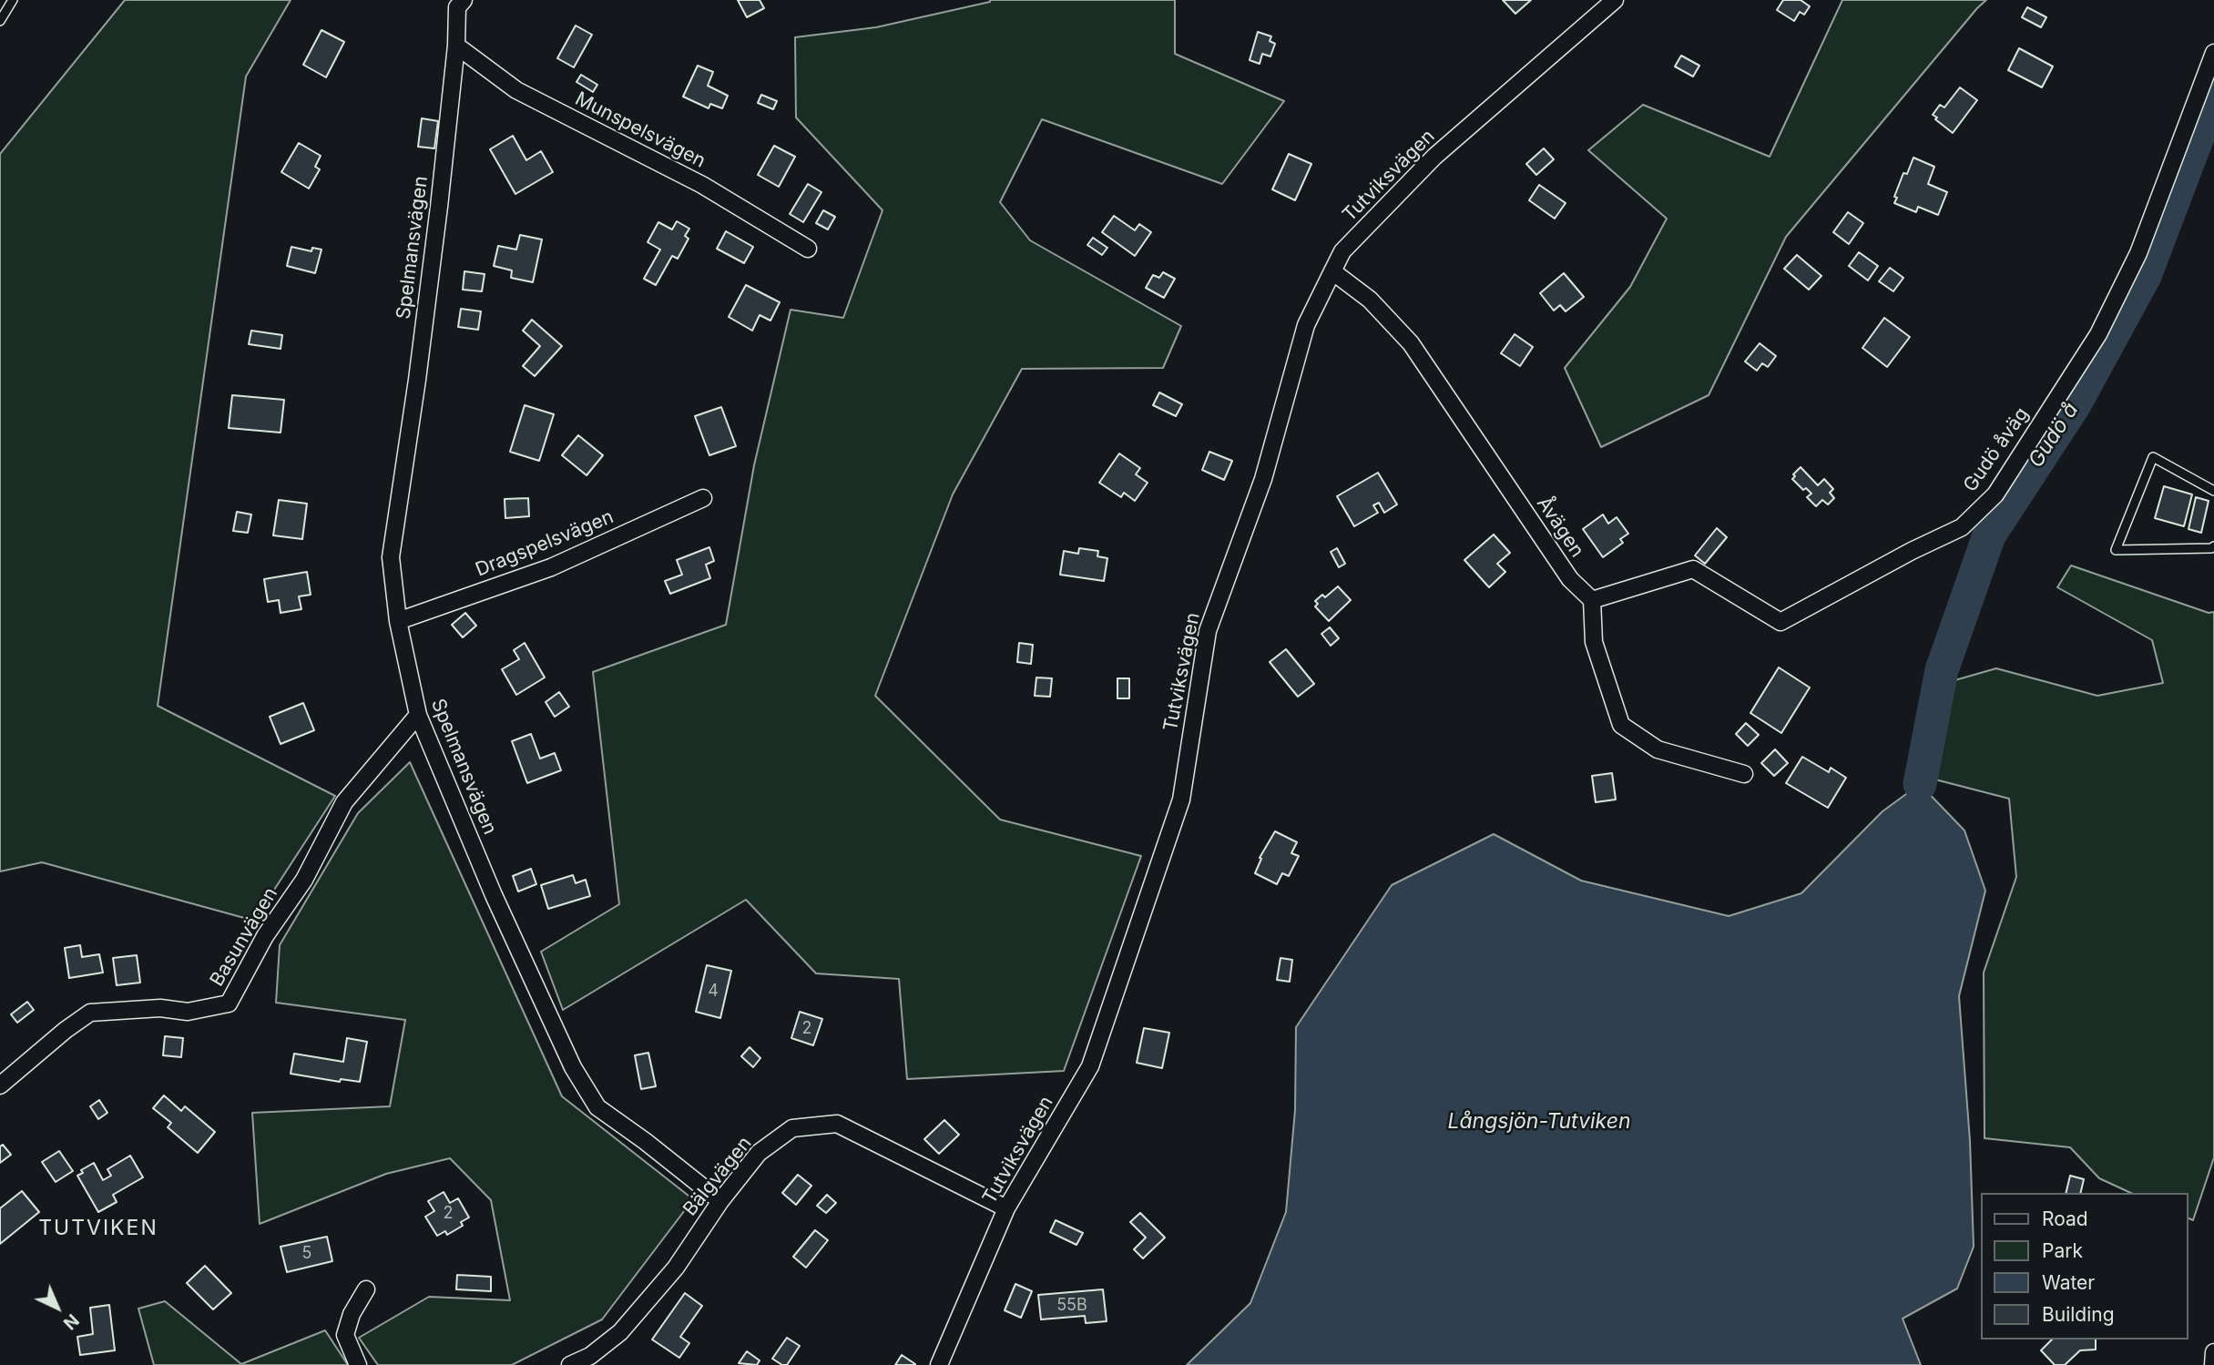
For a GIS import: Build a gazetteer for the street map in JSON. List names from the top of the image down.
{
  "streets": {
    "street": [
      "Munspelsvägen",
      "Tutviksvägen",
      "Spelmansvägen",
      "Gudö åväg",
      "Åvägen",
      "Dragspelsvägen",
      "Basunvägen",
      "Bälgvägen"
    ]
  },
  "crossings": [
    ["Munspelsvägen", "Spelmansvägen"],
    ["Tutviksvägen", "Åvägen"],
    ["Tutviksvägen", "Bälgvägen"],
    ["Spelmansvägen", "Dragspelsvägen"],
    ["Spelmansvägen", "Basunvägen"],
    ["Spelmansvägen", "Bälgvägen"],
    ["Gudö åväg", "Åvägen"]
  ],
  "districts": ["TUTVIKEN"],
  "water": ["Gudö å", "Långsjön-Tutviken"],
  "house_numbers": [
    "4",
    "2",
    "2",
    "5",
    "55B"
  ],
  "legend": [
    "Road",
    "Park",
    "Water",
    "Building"
  ],
  "north": "bottom right"
}
